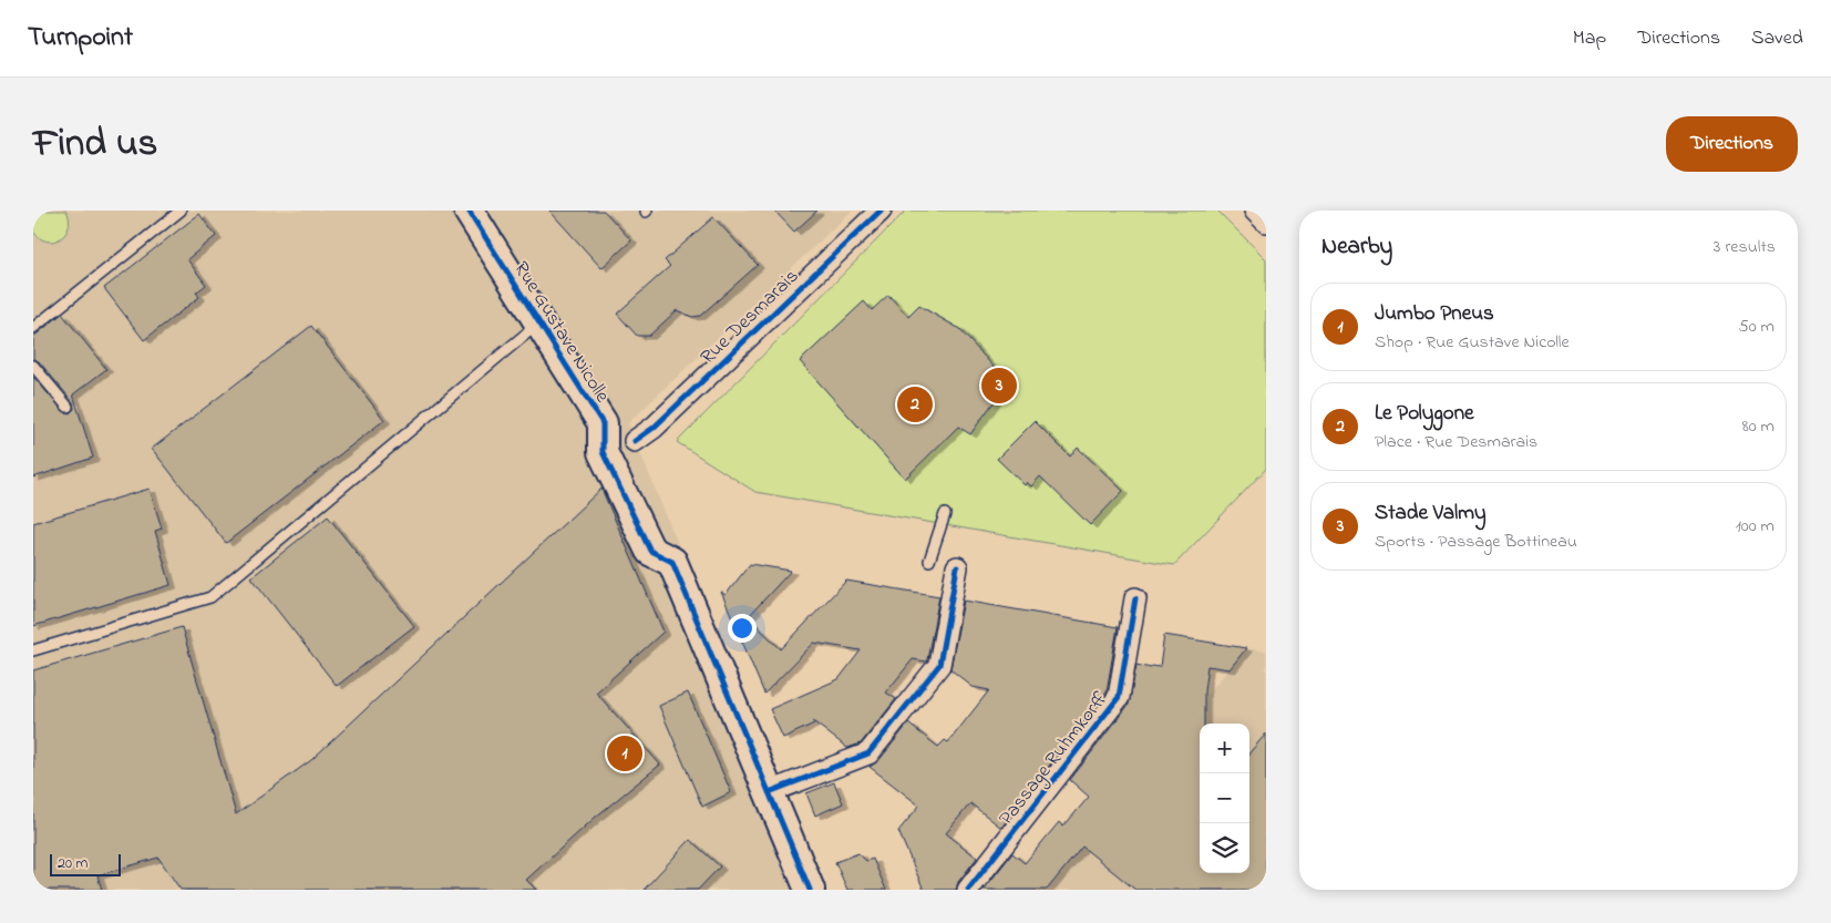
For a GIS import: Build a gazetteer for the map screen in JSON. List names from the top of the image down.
{
  "streets": {
    "street": ["Rue Desmarais", "Rue Gustave Nicolle", "Passage Ruhmkorff"]
  },
  "scale_bar": "20 m",
  "page": {
    "header": "Turnpoint",
    "nav": ["Map", "Directions", "Saved"],
    "title": "Find us",
    "buttons": "Directions",
    "heading": ["Nearby", "3 results"],
    "list": [
      {
        "mark": "1",
        "name": "Jumbo Pneus",
        "note": "Shop · Rue Gustave Nicolle",
        "value": "50 m"
      },
      {
        "mark": "2",
        "name": "Le Polygone",
        "note": "Place · Rue Desmarais",
        "value": "80 m"
      },
      {
        "mark": "3",
        "name": "Stade Valmy",
        "note": "Sports · Passage Bottineau",
        "value": "100 m"
      }
    ],
    "pins": ["3", "2", "1"],
    "map_buttons": ["+", "−"],
    "scale": "20 m"
  }
}
